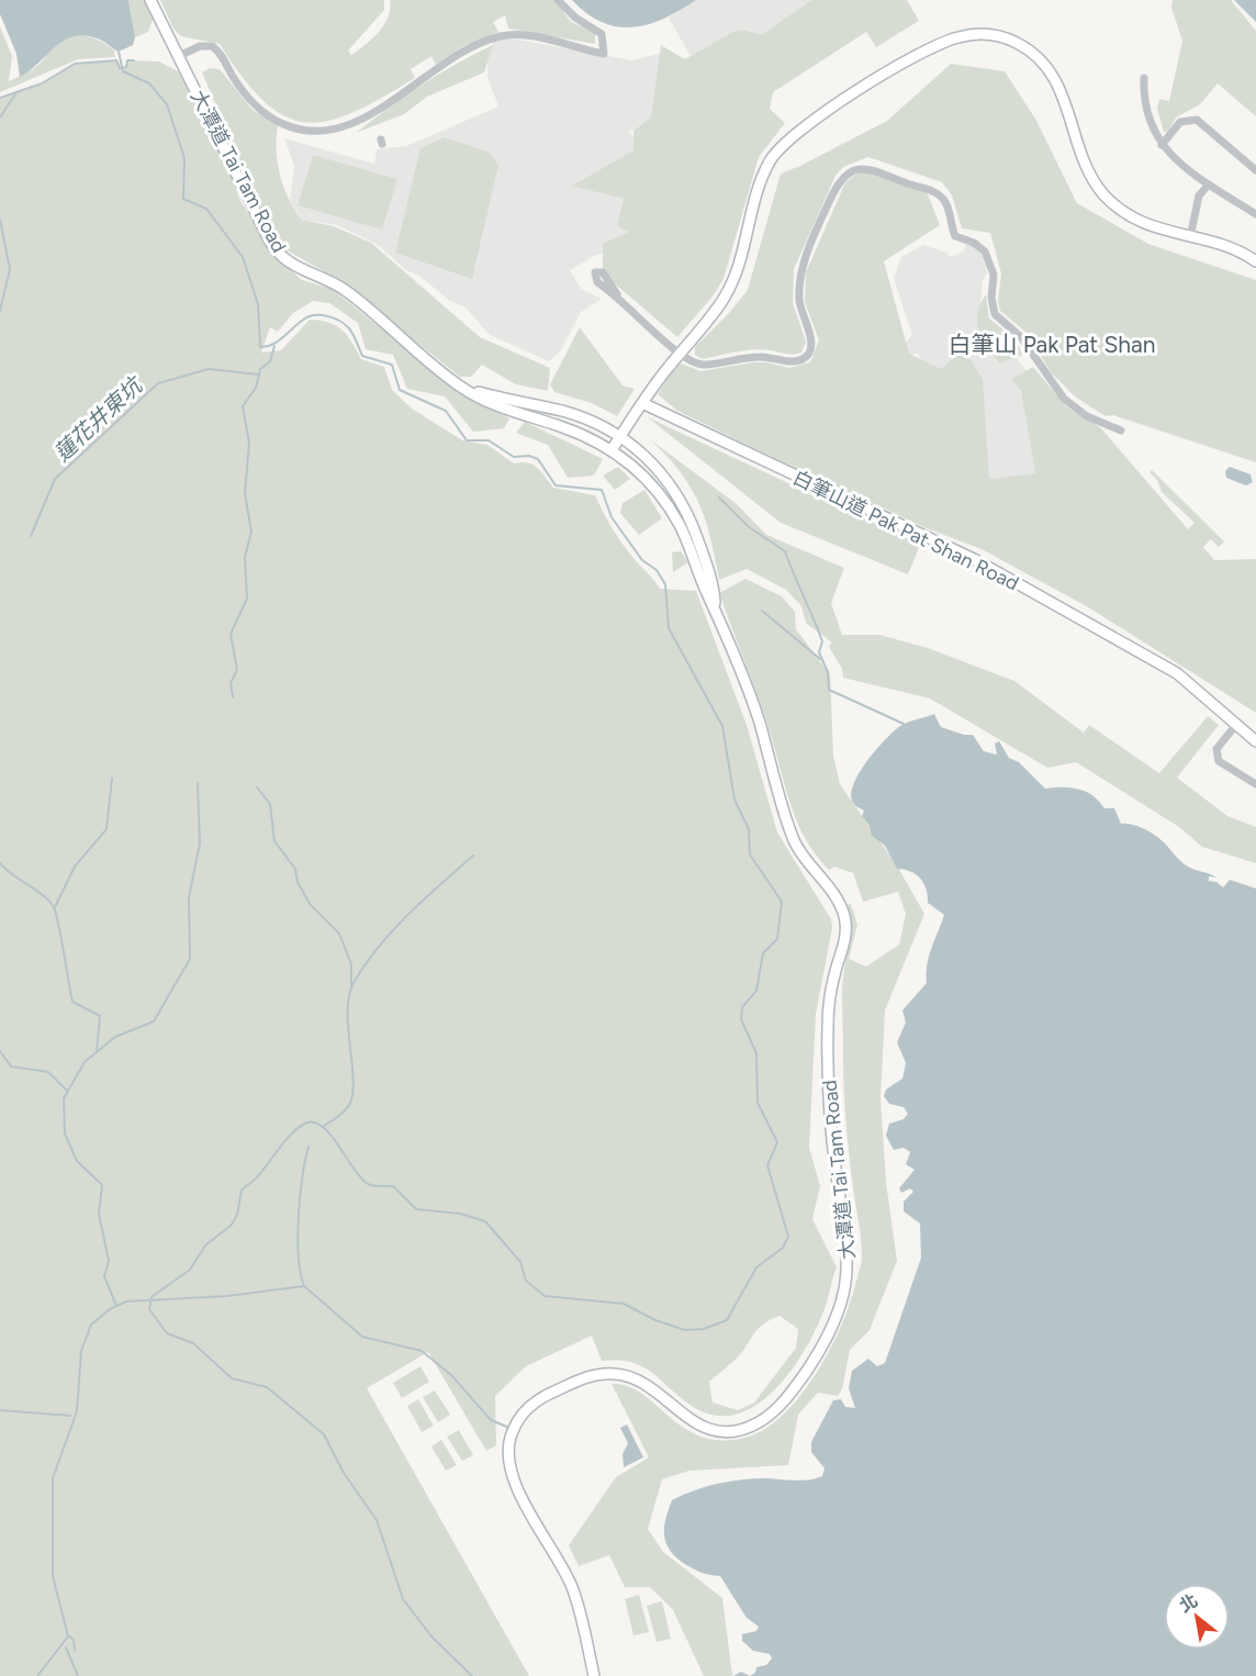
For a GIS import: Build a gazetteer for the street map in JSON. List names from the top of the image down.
{
  "streets": {
    "main road": ["大潭道 Tai Tam Road", "白筆山道 Pak Pat Shan Road"]
  },
  "districts": ["白筆山 Pak Pat Shan"],
  "water": ["蓮花井東坑"],
  "north": "top left"
}
